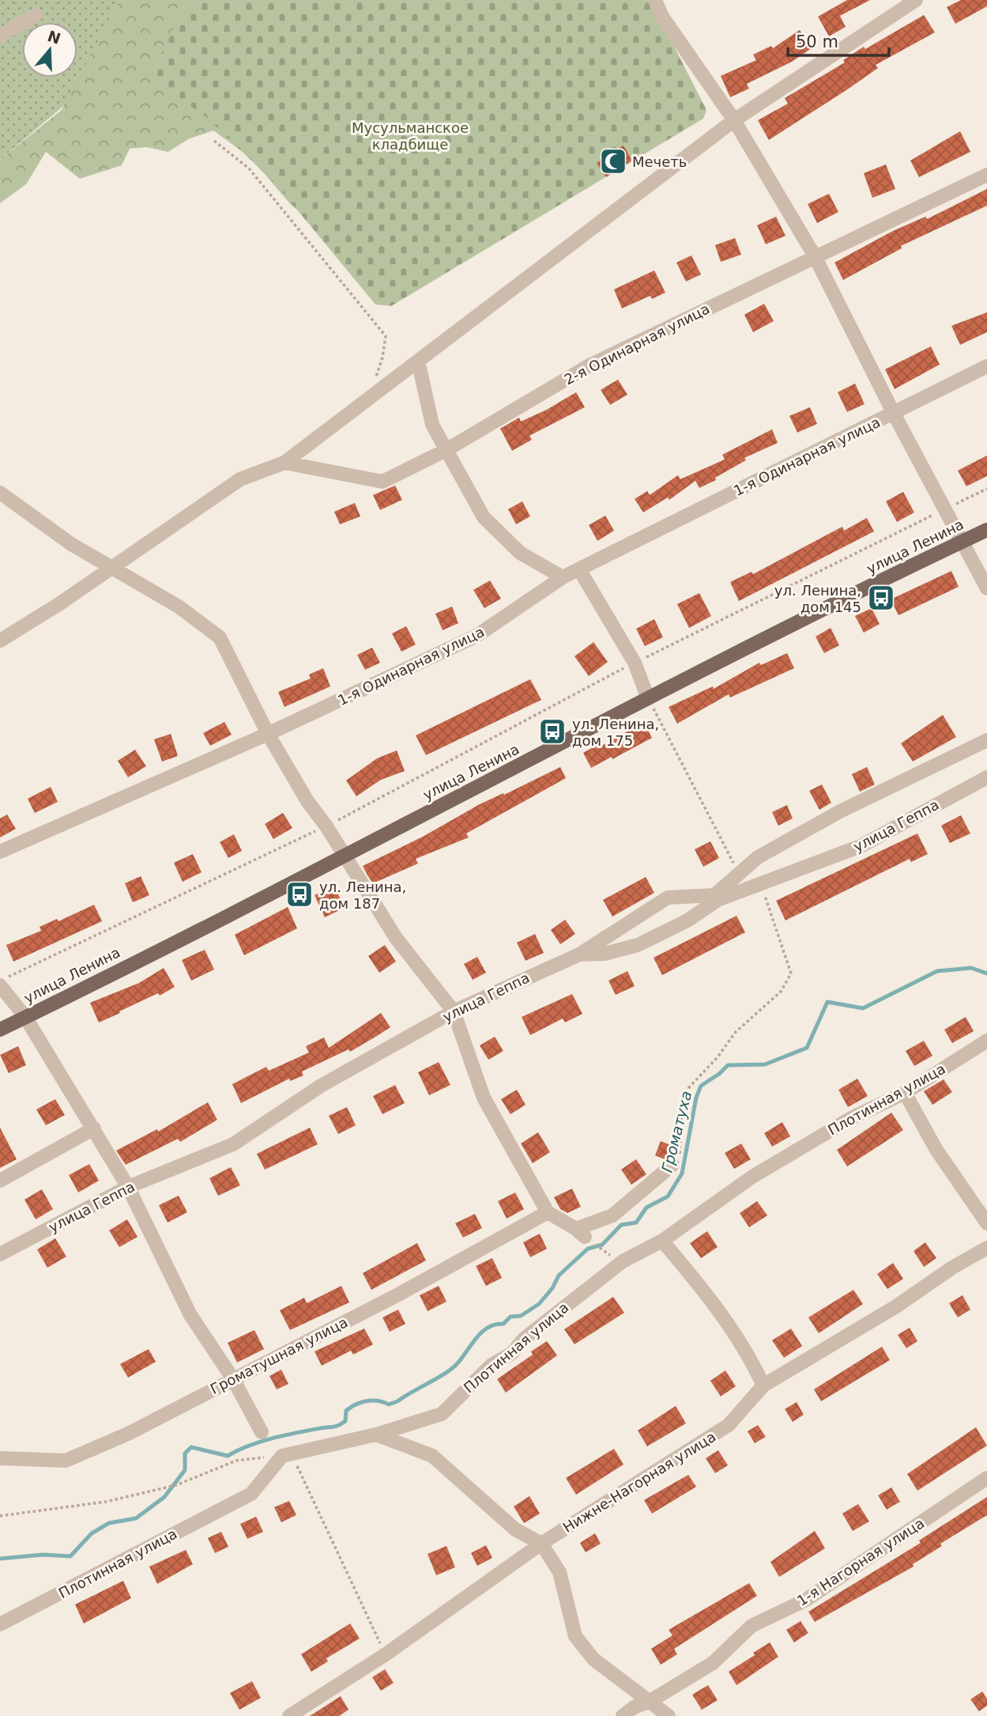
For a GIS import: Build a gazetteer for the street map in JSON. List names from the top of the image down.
{
  "streets": {
    "main road": ["улица Ленина"],
    "street": [
      "2-я Одинарная улица",
      "1-я Одинарная улица",
      "улица Геппа",
      "Плотинная улица",
      "Громатушная улица",
      "Нижне-Нагорная улица",
      "1-я Нагорная улица"
    ]
  },
  "water": ["Громатуха"],
  "parks": ["Мусульманское кладбище"],
  "places": {
    "mosque": ["Мечеть"],
    "bus stop": ["ул. Ленина, дом 145", "ул. Ленина, дом 175", "ул. Ленина, дом 187"]
  },
  "scale_bar": "50 m",
  "north": "top"
}
